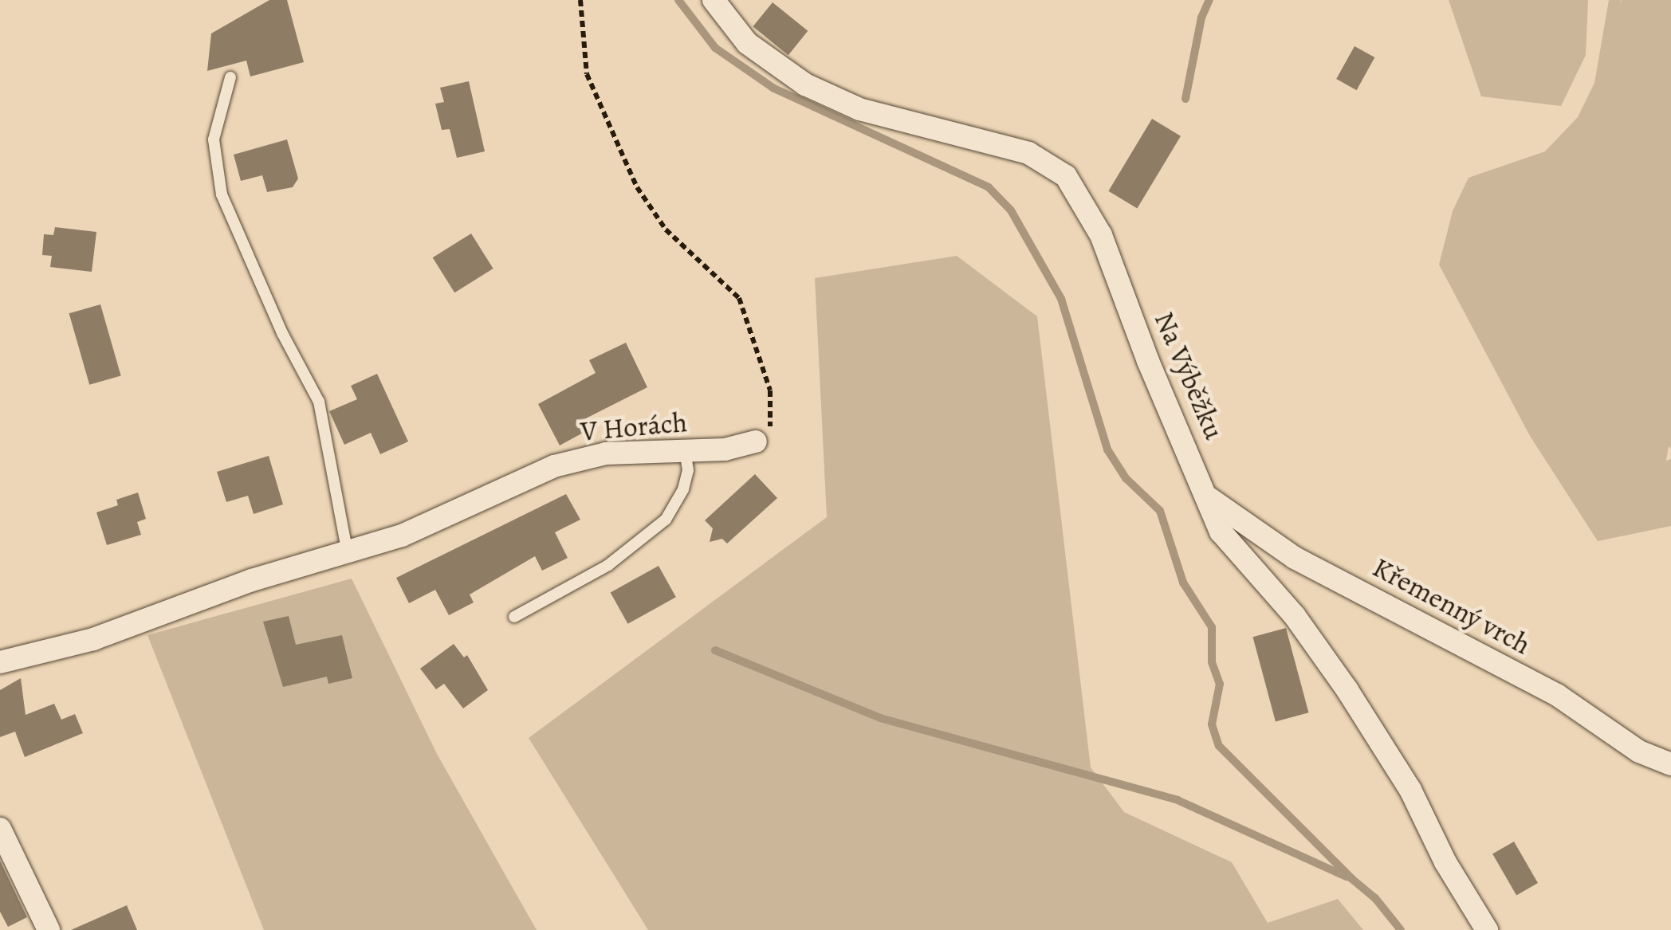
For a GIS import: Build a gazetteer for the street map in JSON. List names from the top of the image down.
{
  "streets": {
    "street": ["Na Výběžku", "V Horách", "Křemenný vrch"]
  },
  "crossings": [
    ["Na Výběžku", "Křemenný vrch"]
  ]
}
